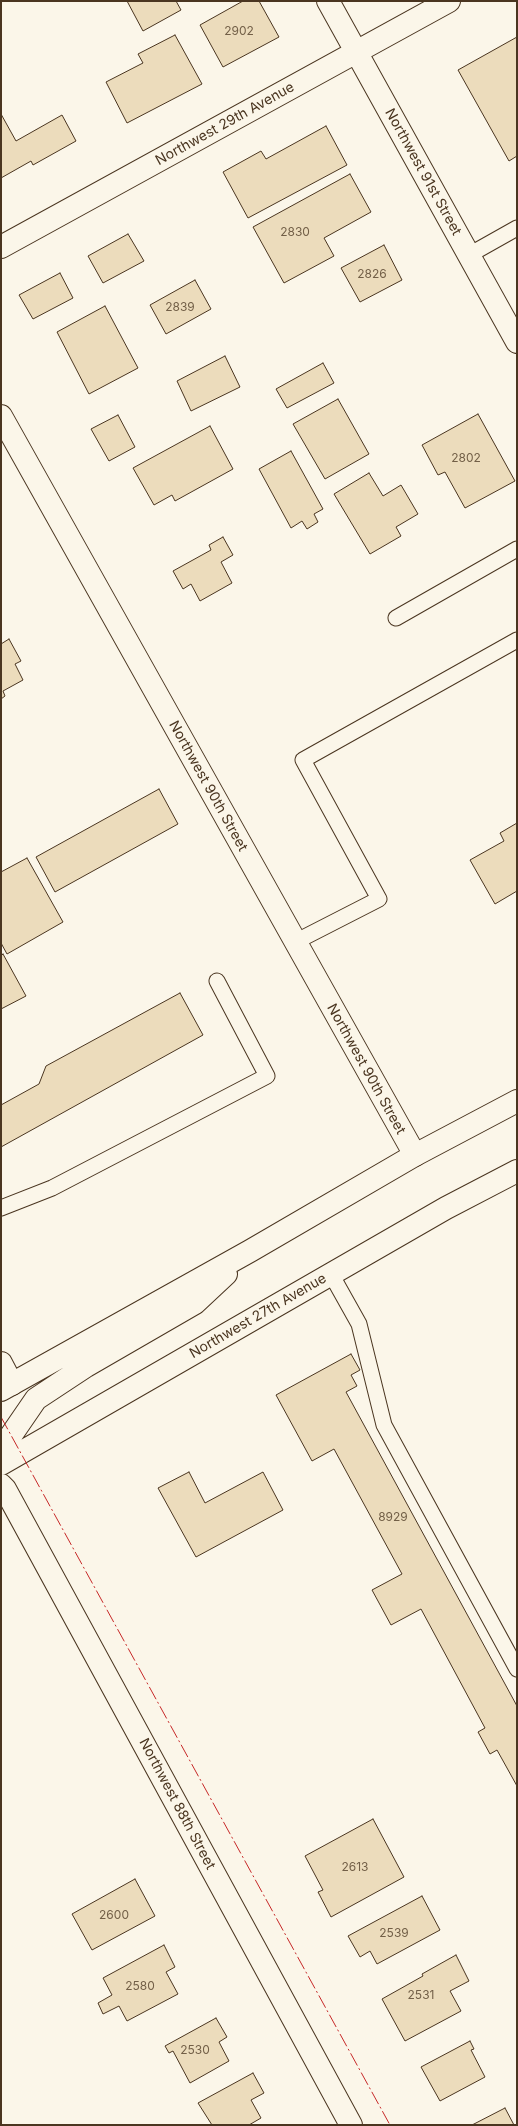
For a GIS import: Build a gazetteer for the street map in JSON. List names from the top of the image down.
{
  "streets": {
    "street": [
      "Northwest 29th Avenue",
      "Northwest 91st Street",
      "Northwest 90th Street",
      "Northwest 27th Avenue",
      "Northwest 88th Street"
    ]
  },
  "crossings": [
    ["Northwest 29th Avenue", "Northwest 91st Street"]
  ],
  "house_numbers": [
    "2902",
    "2830",
    "2826",
    "2839",
    "2802",
    "8929",
    "2613",
    "2600",
    "2539",
    "2580",
    "2531",
    "2530"
  ]
}
